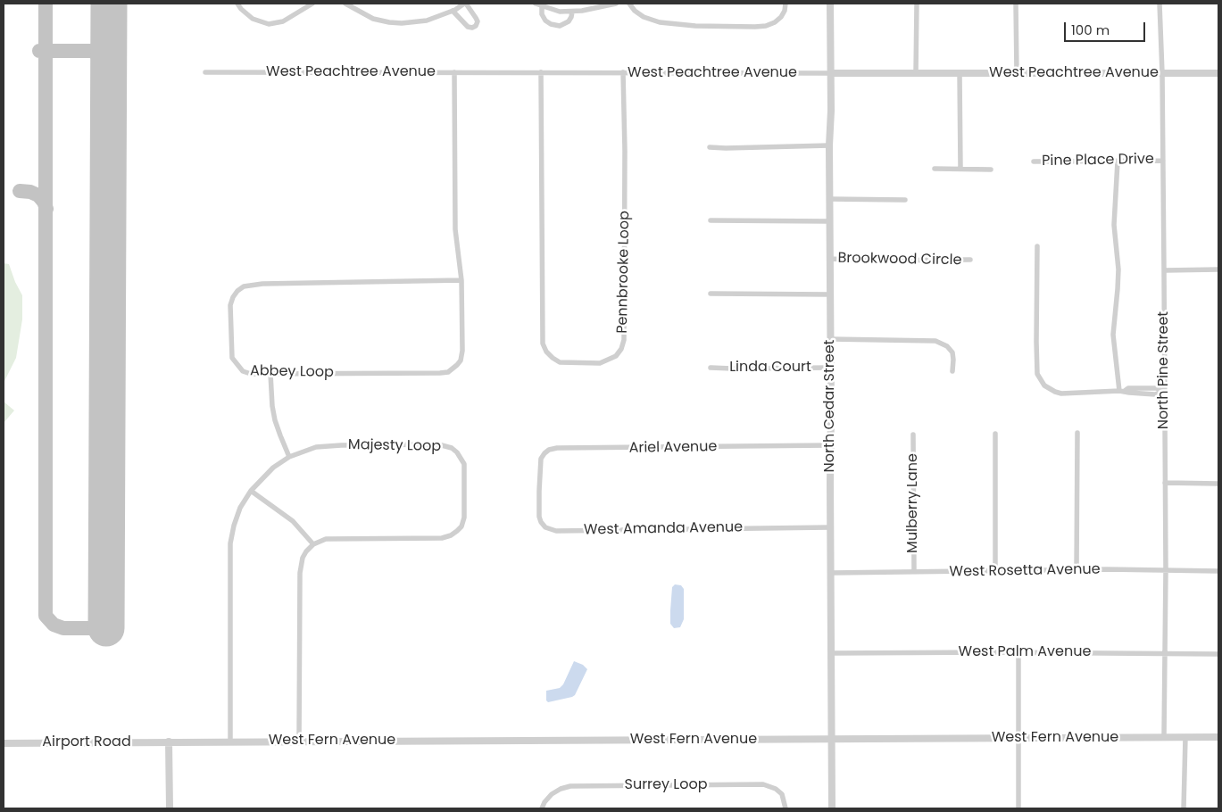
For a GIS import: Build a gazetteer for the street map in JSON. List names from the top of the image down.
{
  "streets": {
    "street": [
      "West Peachtree Avenue",
      "Pine Place Drive",
      "Brookwood Circle",
      "Pennbrooke Loop",
      "Linda Court",
      "North Pine Street",
      "Abbey Loop",
      "North Cedar Street",
      "Majesty Loop",
      "Ariel Avenue",
      "Mulberry Lane",
      "West Amanda Avenue",
      "West Rosetta Avenue",
      "West Palm Avenue",
      "West Fern Avenue",
      "Airport Road",
      "Surrey Loop"
    ]
  },
  "crossings": [
    ["West Peachtree Avenue", "Pennbrooke Loop"],
    ["West Peachtree Avenue", "North Pine Street"],
    ["West Peachtree Avenue", "Abbey Loop"],
    ["West Peachtree Avenue", "North Cedar Street"],
    ["Pine Place Drive", "North Pine Street"],
    ["Brookwood Circle", "North Cedar Street"],
    ["Linda Court", "North Cedar Street"],
    ["North Pine Street", "West Rosetta Avenue"],
    ["North Pine Street", "West Palm Avenue"],
    ["North Pine Street", "West Fern Avenue"],
    ["North Cedar Street", "Ariel Avenue"],
    ["North Cedar Street", "West Amanda Avenue"],
    ["North Cedar Street", "West Rosetta Avenue"],
    ["North Cedar Street", "West Palm Avenue"],
    ["North Cedar Street", "West Fern Avenue"],
    ["Majesty Loop", "West Fern Avenue"],
    ["Ariel Avenue", "West Amanda Avenue"],
    ["Mulberry Lane", "West Rosetta Avenue"],
    ["West Fern Avenue", "Airport Road"]
  ],
  "scale_bar": "100 m"
}
